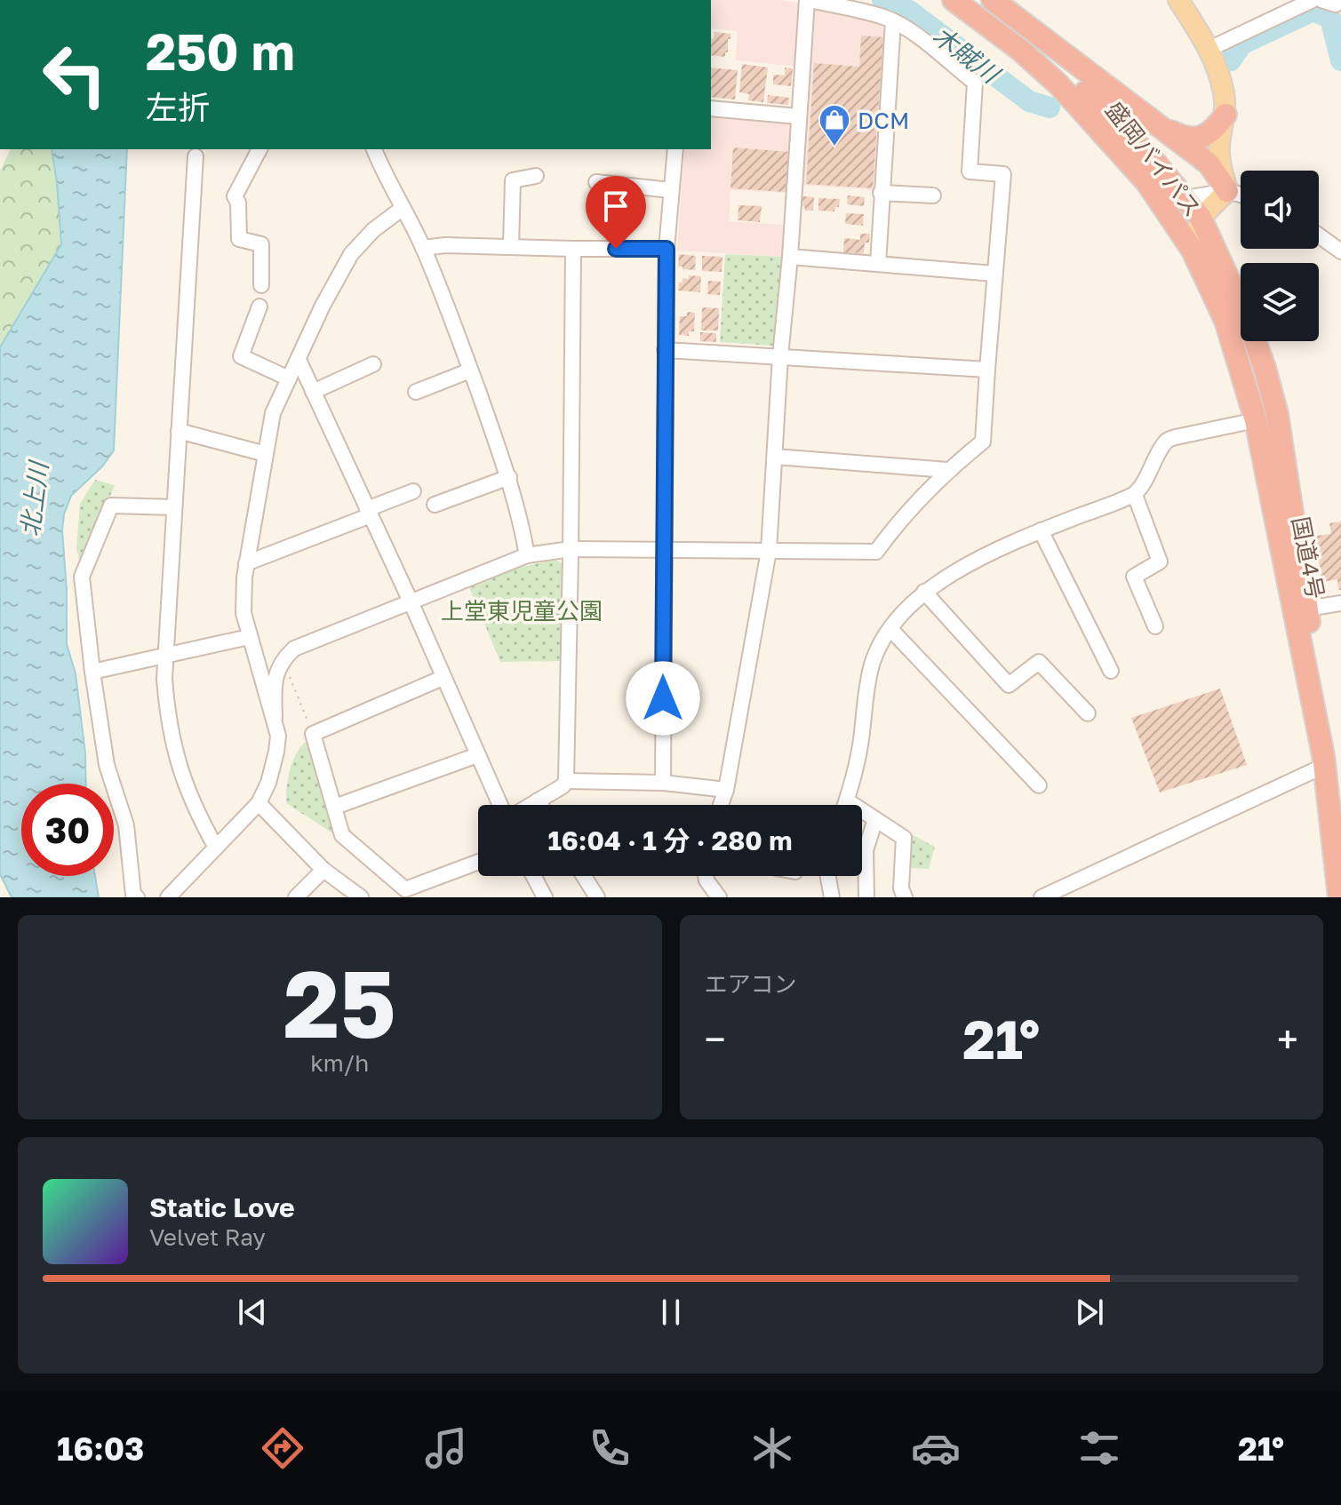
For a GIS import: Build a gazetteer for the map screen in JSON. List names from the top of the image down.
{
  "streets": {
    "highway": ["盛岡バイパス", "国道4号"]
  },
  "crossings": [
    ["盛岡バイパス", "国道4号"]
  ],
  "water": ["木賊川", "北上川"],
  "parks": ["上堂東児童公園"],
  "places": {
    "shop": ["DCM"]
  },
  "page": {
    "turn": ["250 m", "左折"],
    "limit": "30",
    "trip": "16:04 · 1 分 · 280 m",
    "tile": [
      ["25", "km/h"],
      "エアコン"
    ],
    "heat": ["−", "21°", "+"],
    "song": ["Static Love", "Velvet Ray"],
    "tabs": ["16:03", "21°"]
  }
}
